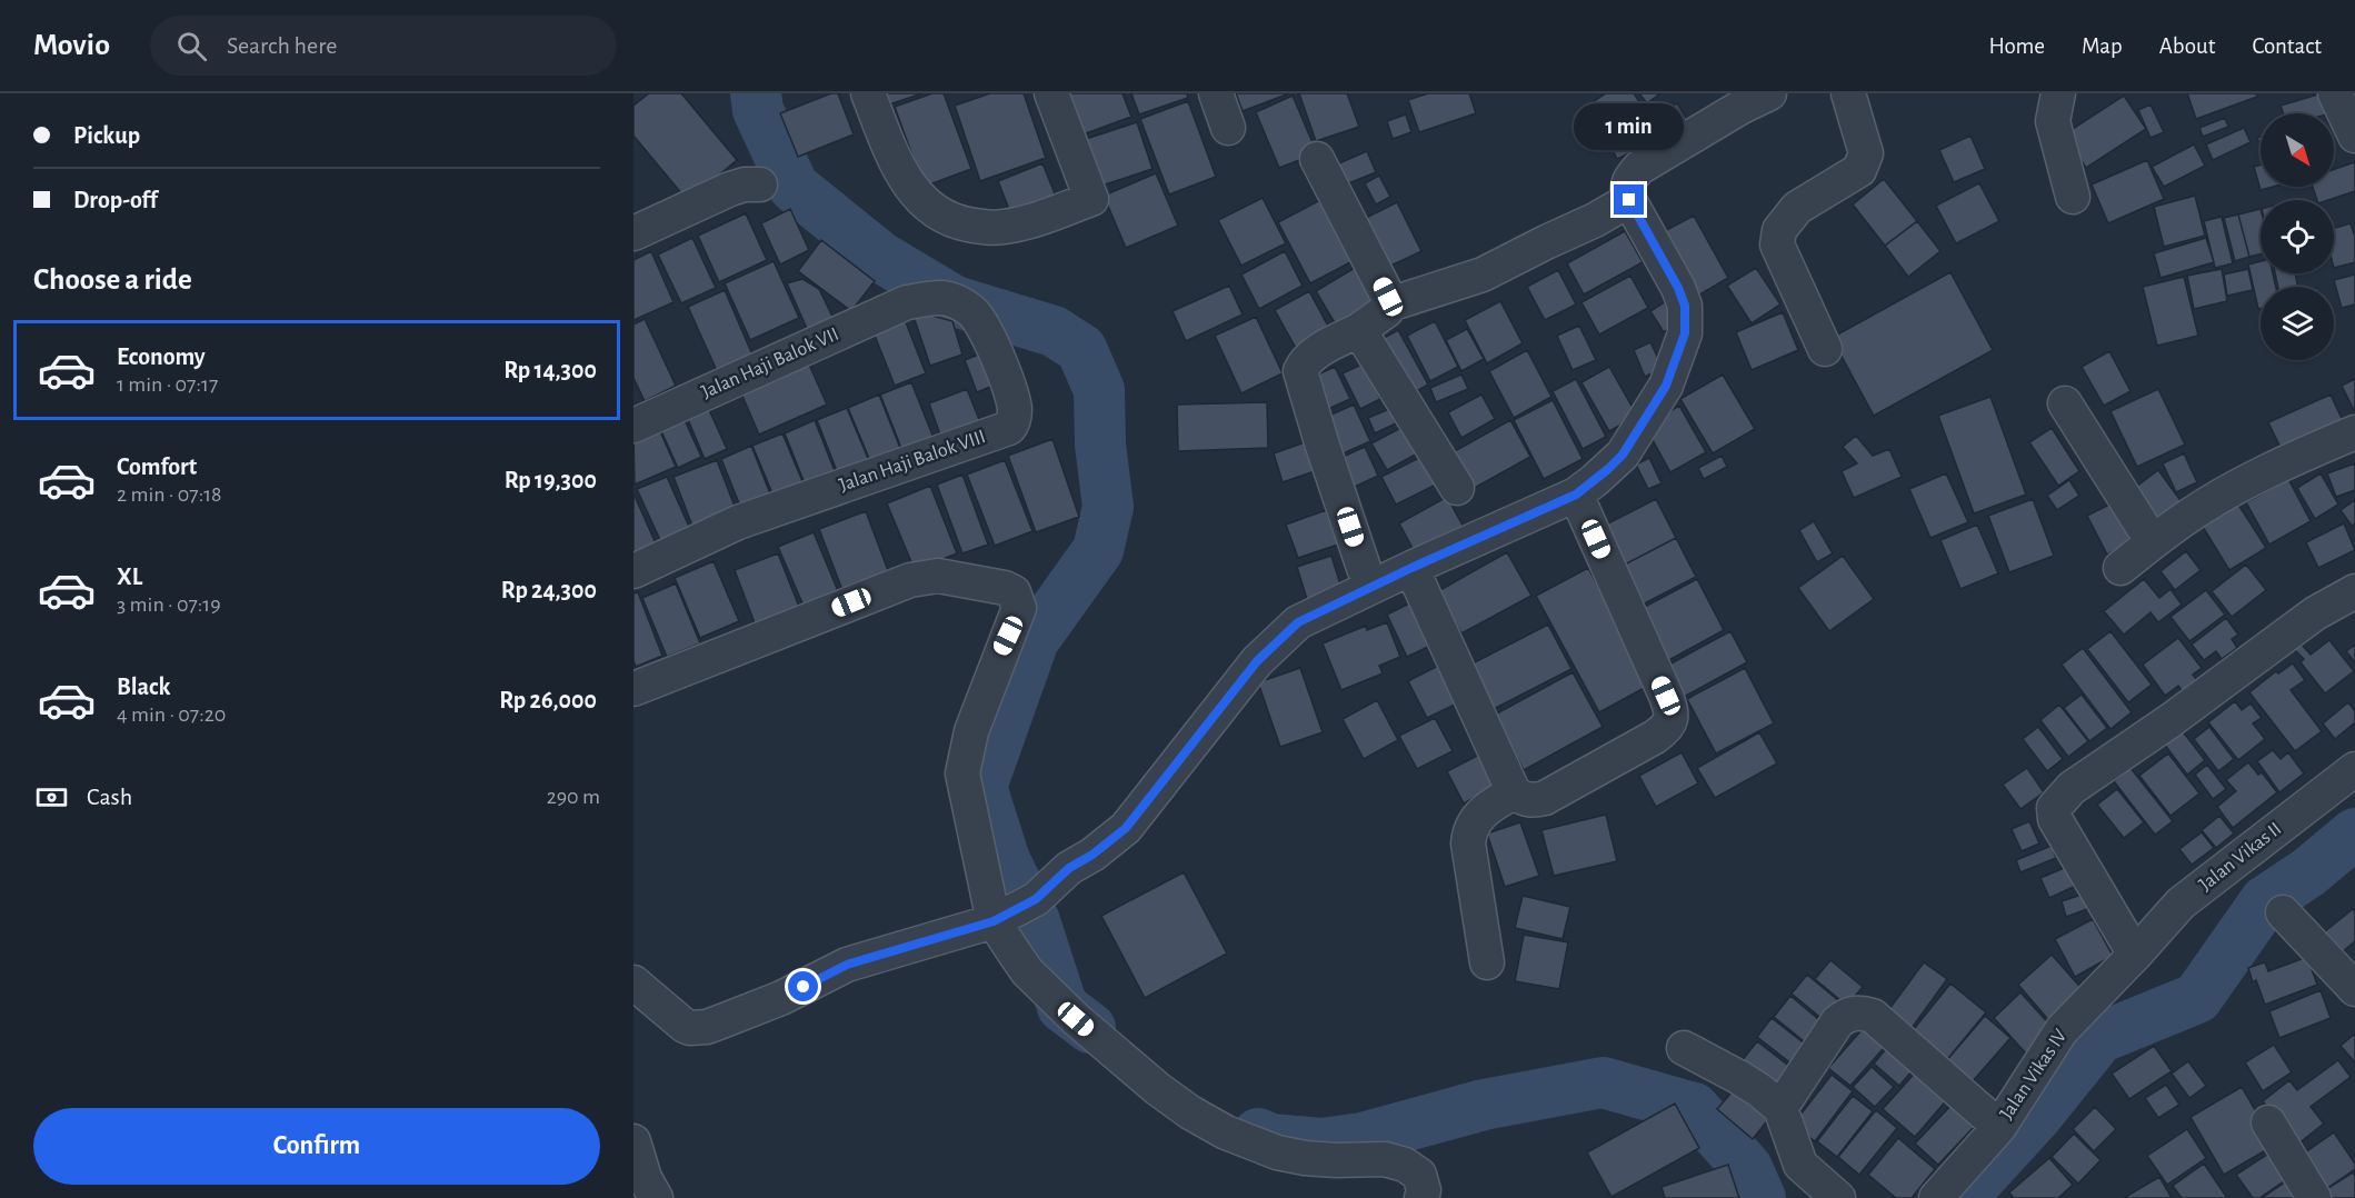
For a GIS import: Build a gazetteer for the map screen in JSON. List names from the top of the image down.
{
  "streets": {
    "street": [
      "Jalan Haji Balok VII",
      "Jalan Haji Balok VIII",
      "Jalan Vikas II",
      "Jalan Vikas IV"
    ]
  },
  "crossings": [
    ["Jalan Haji Balok VII", "Jalan Haji Balok VIII"],
    ["Jalan Vikas II", "Jalan Vikas IV"]
  ],
  "north": "bottom right",
  "page": {
    "header": "Movio",
    "search": "Search here",
    "nav": [
      "Home",
      "Map",
      "About",
      "Contact"
    ],
    "banner": ["Pickup", "Drop-off"],
    "bubble": "1 min",
    "heading": "Choose a ride",
    "list": [
      {
        "name": "Economy",
        "note": "1 min · 07:17",
        "value": "Rp 14,300"
      },
      {
        "name": "Comfort",
        "note": "2 min · 07:18",
        "value": "Rp 19,300"
      },
      {
        "name": "XL",
        "note": "3 min · 07:19",
        "value": "Rp 24,300"
      },
      {
        "name": "Black",
        "note": "4 min · 07:20",
        "value": "Rp 26,000"
      }
    ],
    "pay": ["Cash", "290 m"],
    "buttons": "Confirm"
  }
}
